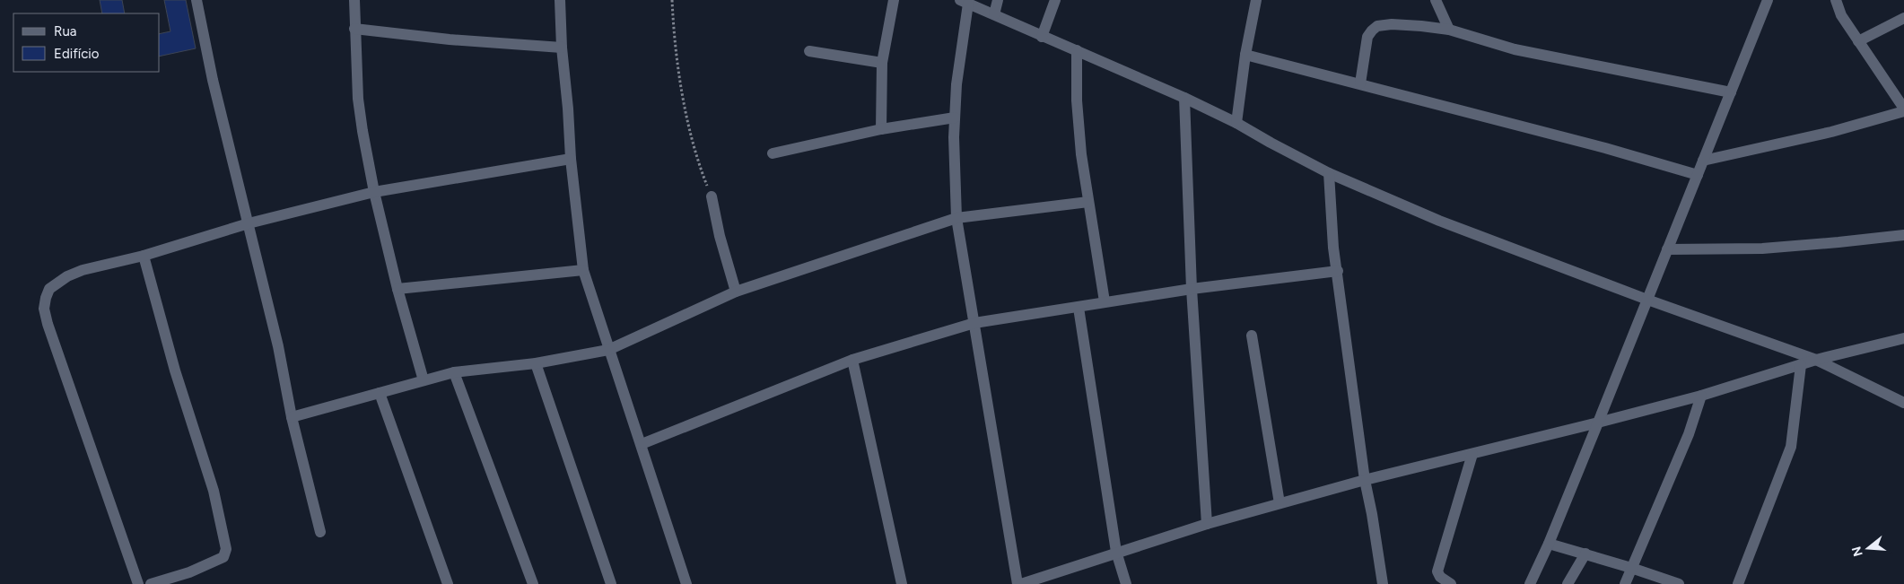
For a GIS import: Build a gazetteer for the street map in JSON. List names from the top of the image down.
{
  "legend": ["Rua", "Edifício"],
  "north": "left"
}
